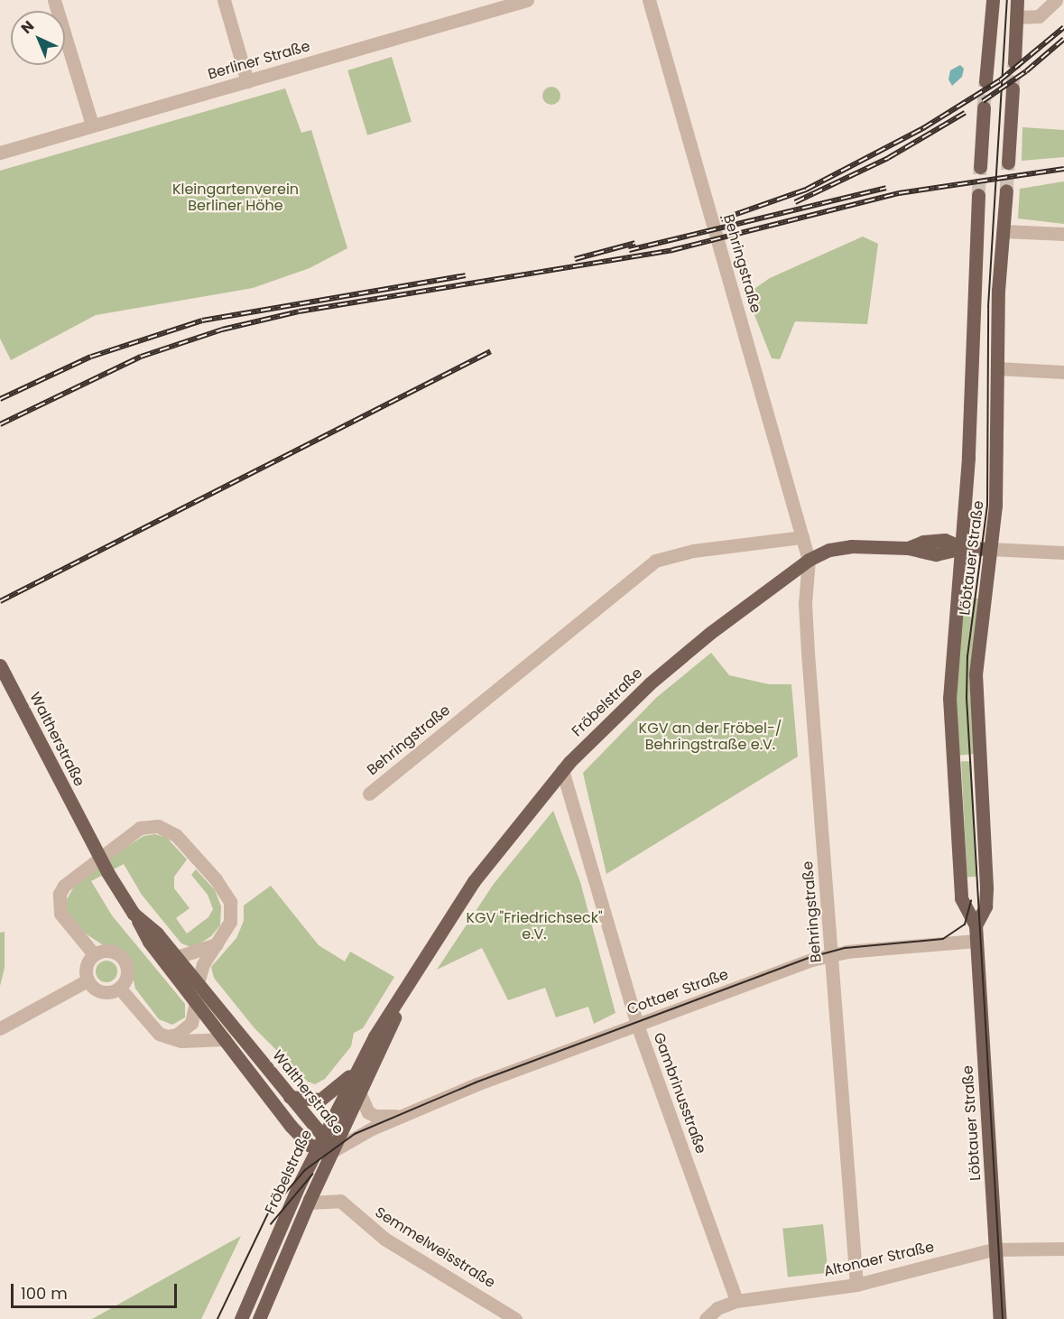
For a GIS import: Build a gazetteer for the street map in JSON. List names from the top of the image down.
{
  "streets": {
    "main road": ["Löbtauer Straße", "Fröbelstraße", "Waltherstraße"],
    "street": [
      "Berliner Straße",
      "Behringstraße",
      "Cottaer Straße",
      "Gambrinusstraße",
      "Semmelweisstraße",
      "Altonaer Straße"
    ]
  },
  "crossings": [
    ["Behringstraße", "Fröbelstraße"],
    ["Behringstraße", "Cottaer Straße"],
    ["Behringstraße", "Altonaer Straße"],
    ["Löbtauer Straße", "Fröbelstraße"],
    ["Löbtauer Straße", "Cottaer Straße"],
    ["Löbtauer Straße", "Altonaer Straße"],
    ["Fröbelstraße", "Waltherstraße"],
    ["Fröbelstraße", "Cottaer Straße"],
    ["Fröbelstraße", "Gambrinusstraße"],
    ["Fröbelstraße", "Semmelweisstraße"],
    ["Waltherstraße", "Cottaer Straße"],
    ["Cottaer Straße", "Gambrinusstraße"],
    ["Gambrinusstraße", "Altonaer Straße"]
  ],
  "parks": ["Kleingartenverein Berliner Höhe", "KGV an der Fröbel-/ Behringstraße e.V.", "KGV \"Friedrichseck\" e.V."],
  "scale_bar": "100 m",
  "north": "top left"
}
